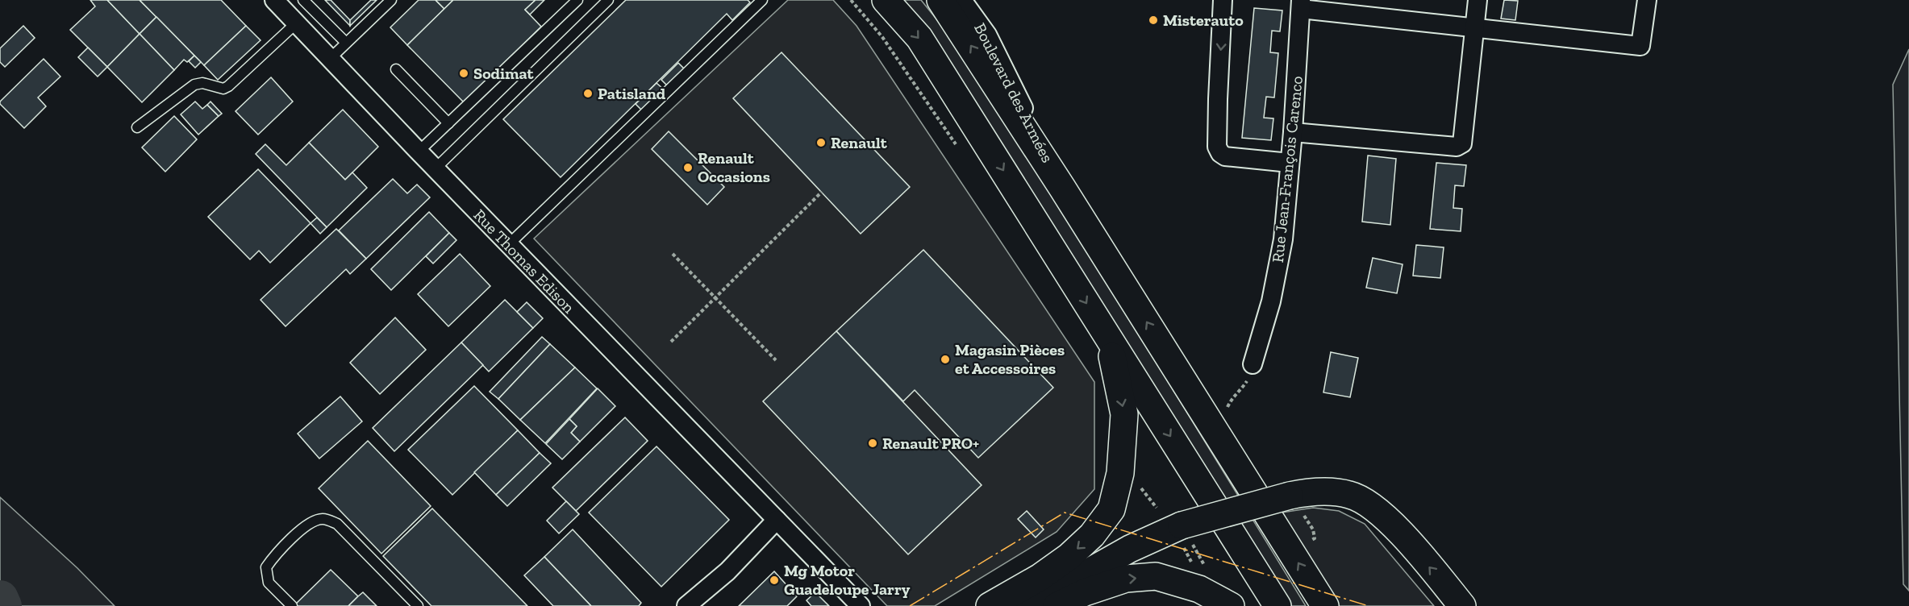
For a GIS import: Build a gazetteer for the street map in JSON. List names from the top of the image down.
{
  "streets": {
    "street": ["Boulevard des Armées", "Rue Jean-François Carenco", "Rue Thomas Edison"]
  },
  "places": [
    "Misterauto",
    "Sodimat",
    "Patisland",
    "Renault",
    "Renault Occasions",
    "Magasin Pièces et Accessoires",
    "Renault PRO+",
    "Mg Motor Guadeloupe Jarry"
  ]
}
